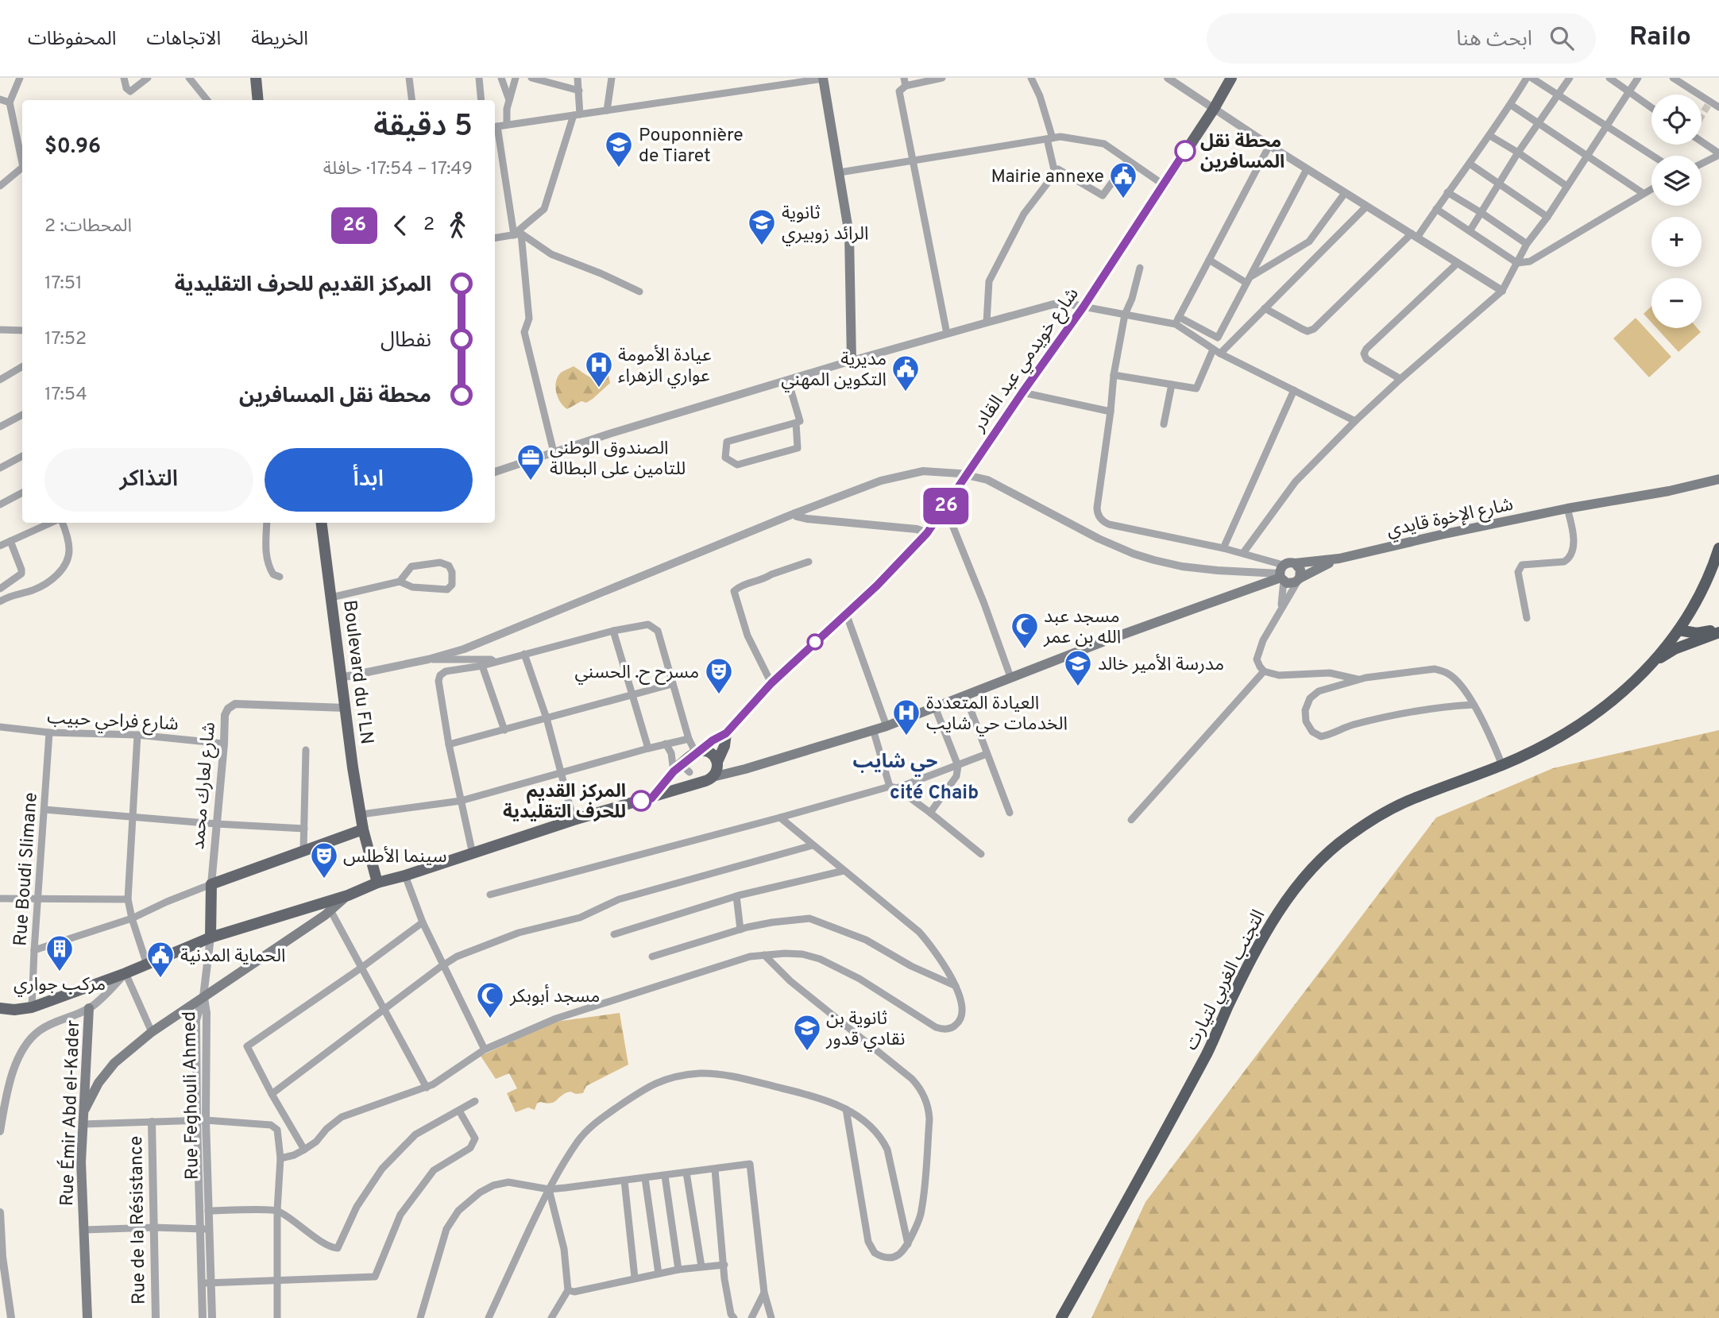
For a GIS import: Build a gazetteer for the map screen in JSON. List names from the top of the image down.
{
  "streets": {
    "highway": ["التجنب الغربي لتيارت"],
    "main road": [
      "شارع خويدمي عبد القادر",
      "شارع الإخوة قايدي",
      "Boulevard du FLN",
      "Rue Émir Abd el-Kader"
    ],
    "street": [
      "شارع فراحي حبيب",
      "شارع لعارك محمد",
      "Rue Boudi Slimane",
      "Rue Feghouli Ahmed",
      "Rue de la Résistance"
    ]
  },
  "crossings": [
    ["Boulevard du FLN", "شارع لعارك محمد"],
    ["شارع فراحي حبيب", "شارع لعارك محمد"],
    ["شارع فراحي حبيب", "Rue Boudi Slimane"]
  ],
  "districts": ["حي شايب", "cité Chaib"],
  "places": {
    "other": ["محطة نقل المسافرين", "المركز القديم للحرف التقليدية"],
    "school or university": [
      "Pouponnière de Tiaret",
      "ثانوية الرائد زوبيري",
      "مدرسة الأمير خالد",
      "ثانوية بن نقادي قدور"
    ],
    "public building": ["Mairie annexe", "مديرية التكوين المهني", "الحماية المدنية"],
    "hospital": ["عيادة الأمومة عواري الزهراء", "العيادة المتعددة الخدمات حي شايب"],
    "office": ["الصندوق الوطني للتامين على البطالة"],
    "mosque": ["مسجد عبد الله بن عمر", "مسجد أبوبكر"],
    "theatre": ["مسرح ح. الحسني", "سينما الأطلس"],
    "building": ["مركب جواري"]
  },
  "lines": ["bus line 26"],
  "page": {
    "header": "Railo",
    "search": "ابحث هنا",
    "nav": ["الخريطة", "الاتجاهات", "المحفوظات"],
    "on_map": "26",
    "map_buttons": ["+", "−"],
    "heading": ["5 دقيقة", "17:49 – 17:54 · حافلة", "$0.96"],
    "legs": ["2", "26", "المحطات: 2"],
    "list": [
      {
        "name": "المركز القديم للحرف التقليدية",
        "value": "17:51"
      },
      {
        "name": "نفطال",
        "value": "17:52"
      },
      {
        "name": "محطة نقل المسافرين",
        "value": "17:54"
      }
    ],
    "buttons": ["ابدأ", "التذاكر"]
  }
}
